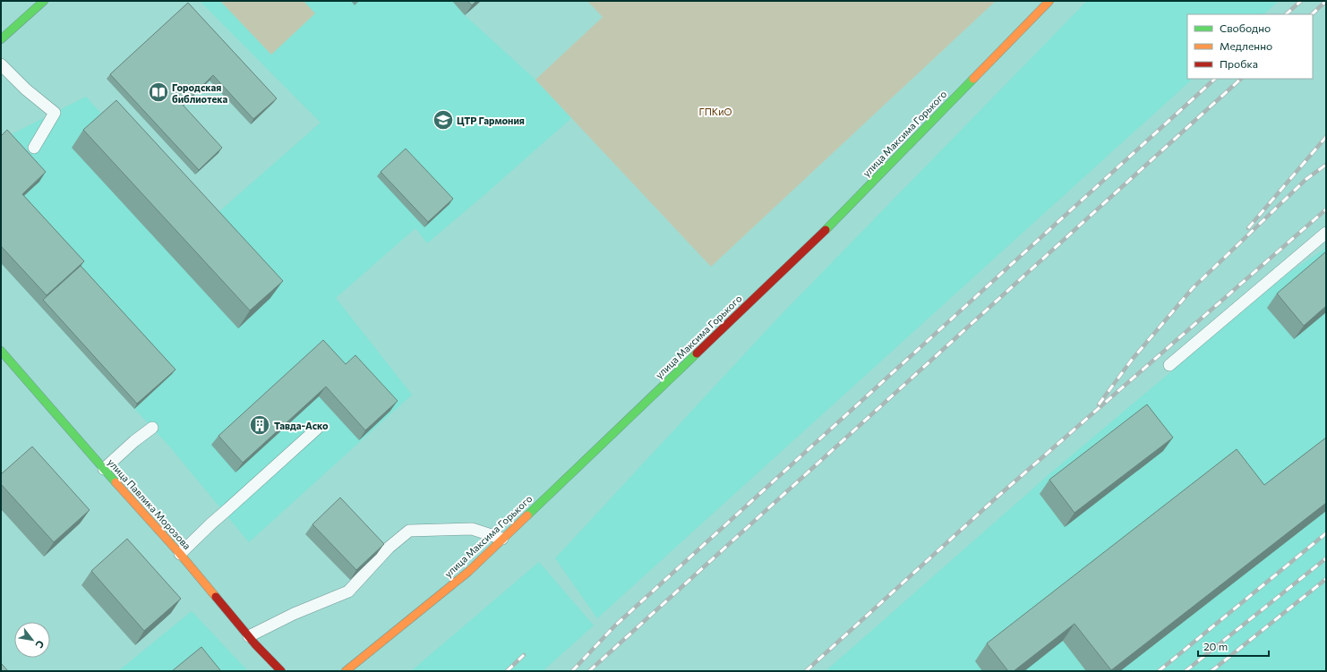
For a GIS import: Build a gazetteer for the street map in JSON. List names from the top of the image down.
{
  "streets": {
    "street": ["улица Максима Горького", "улица Павлика Морозова"]
  },
  "parks": ["ГПКиО"],
  "places": {
    "library": ["Городская библиотека"],
    "school or university": ["ЦТР Гармония"],
    "building": ["Тавда-Аско"]
  },
  "legend": ["Свободно", "Медленно", "Пробка"],
  "scale_bar": "20 m",
  "north": "bottom right"
}
